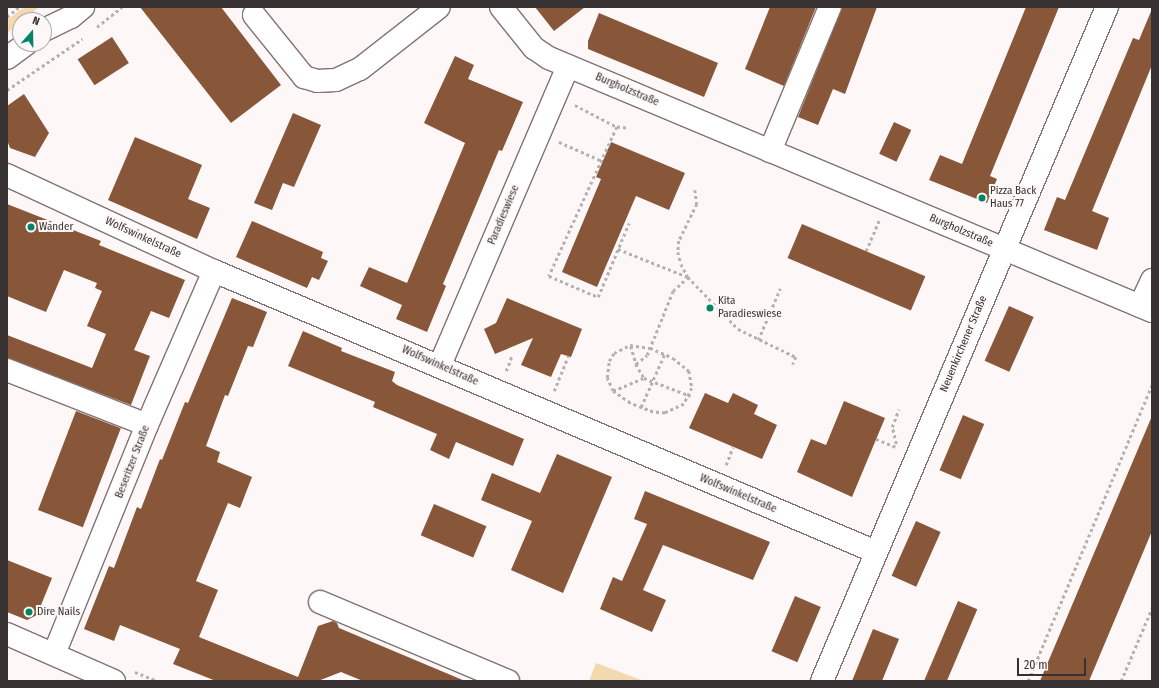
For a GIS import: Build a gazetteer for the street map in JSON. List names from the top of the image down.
{
  "streets": {
    "street": [
      "Burgholzstraße",
      "Paradieswiese",
      "Wolfswinkelstraße",
      "Neuenkirchener Straße",
      "Beseritzer Straße"
    ]
  },
  "crossings": [
    ["Burgholzstraße", "Paradieswiese"],
    ["Burgholzstraße", "Neuenkirchener Straße"],
    ["Paradieswiese", "Wolfswinkelstraße"],
    ["Wolfswinkelstraße", "Neuenkirchener Straße"],
    ["Wolfswinkelstraße", "Beseritzer Straße"]
  ],
  "places": [
    "Pizza Back Haus 77",
    "Wander",
    "Kita Paradieswiese",
    "Dire Nails"
  ],
  "scale_bar": "20 m",
  "north": "top"
}
